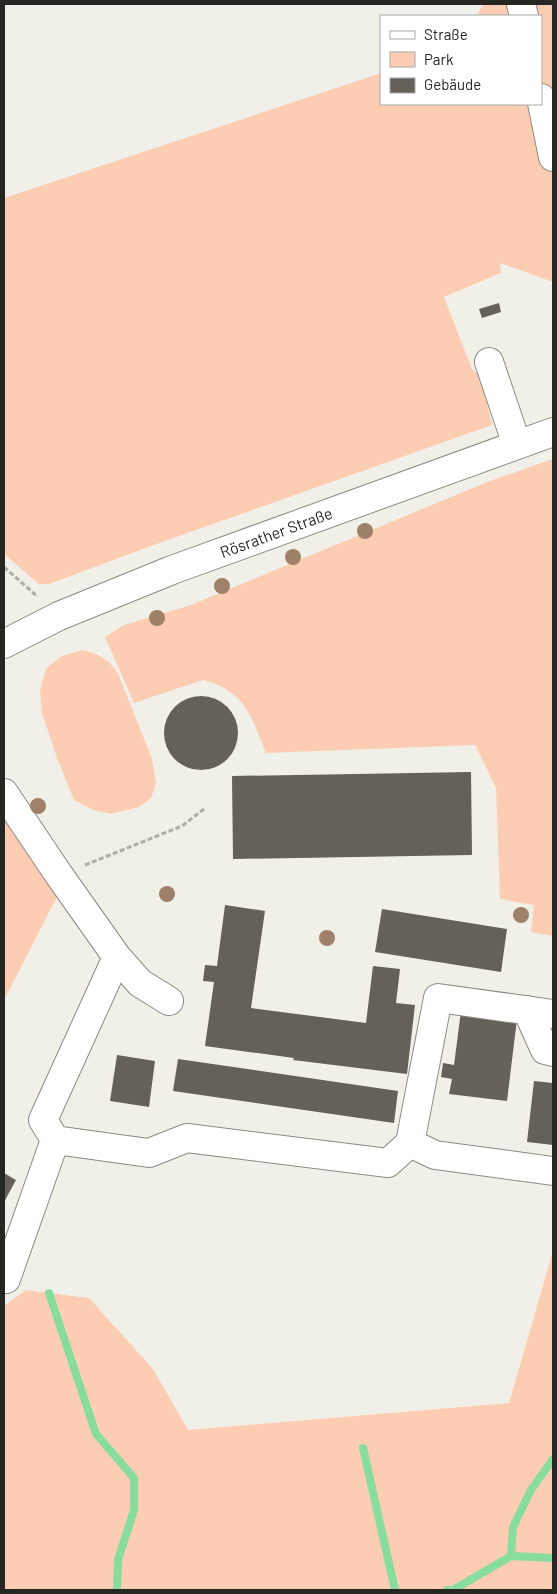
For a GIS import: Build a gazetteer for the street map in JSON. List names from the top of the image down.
{
  "streets": {
    "street": ["Rösrather Straße"]
  },
  "legend": ["Straße", "Park", "Gebäude"]
}
